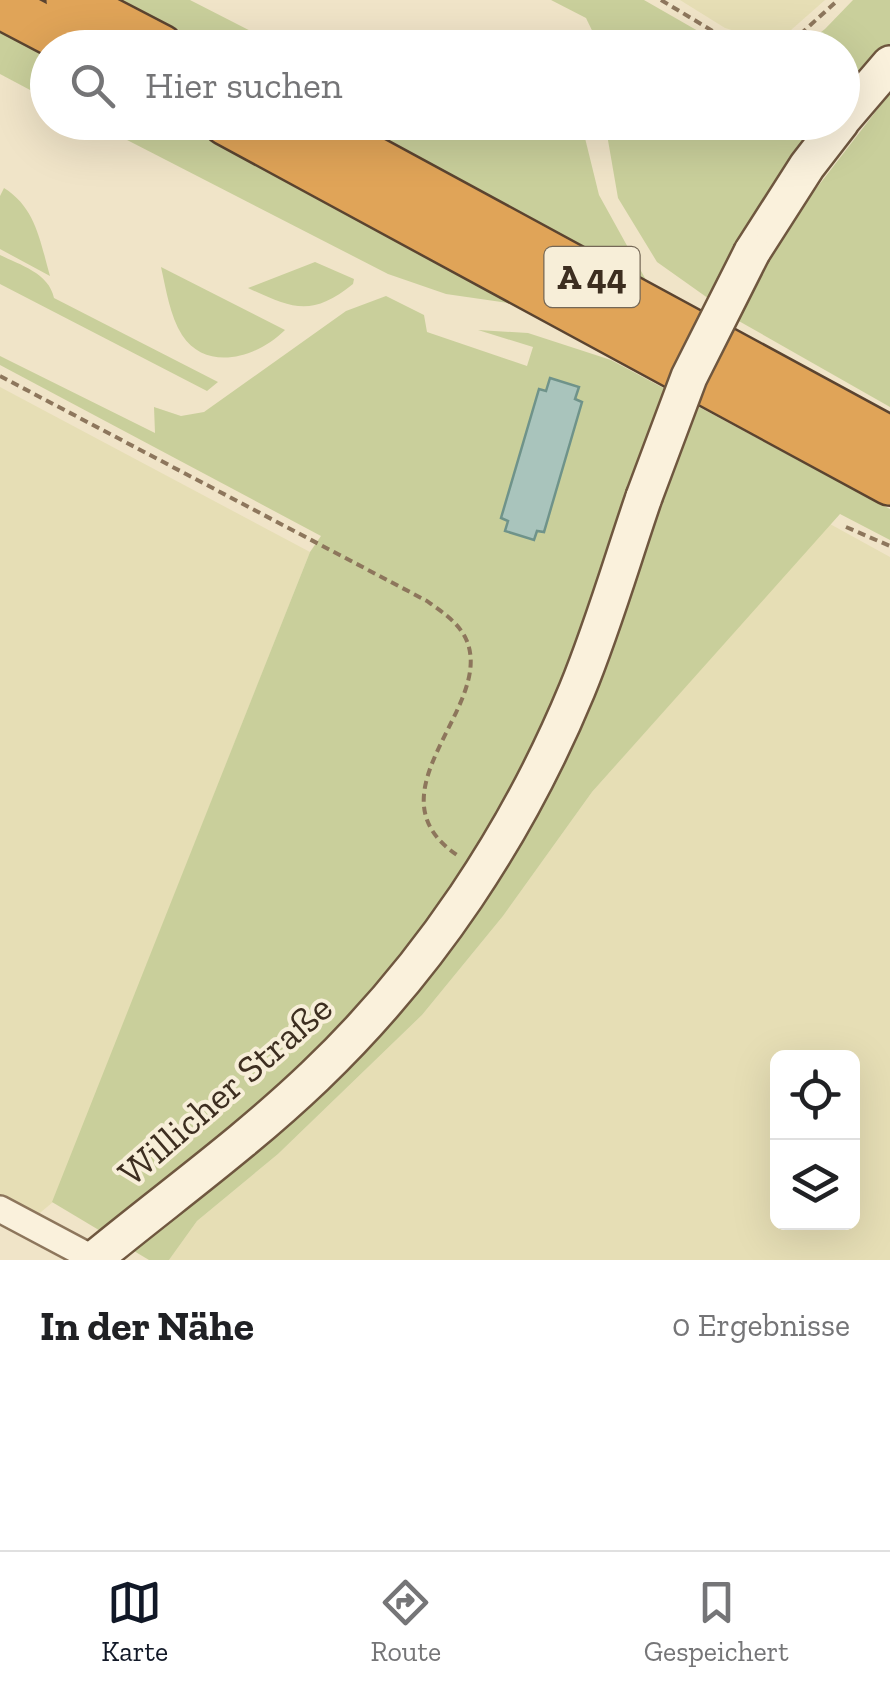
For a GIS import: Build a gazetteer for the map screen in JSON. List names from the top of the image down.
{
  "streets": {
    "highway": ["A 44"],
    "street": ["Willicher Straße"]
  },
  "page": {
    "search": "Hier suchen",
    "heading": ["In der Nähe", "0 Ergebnisse"],
    "nav": ["Karte", "Route", "Gespeichert"]
  }
}
